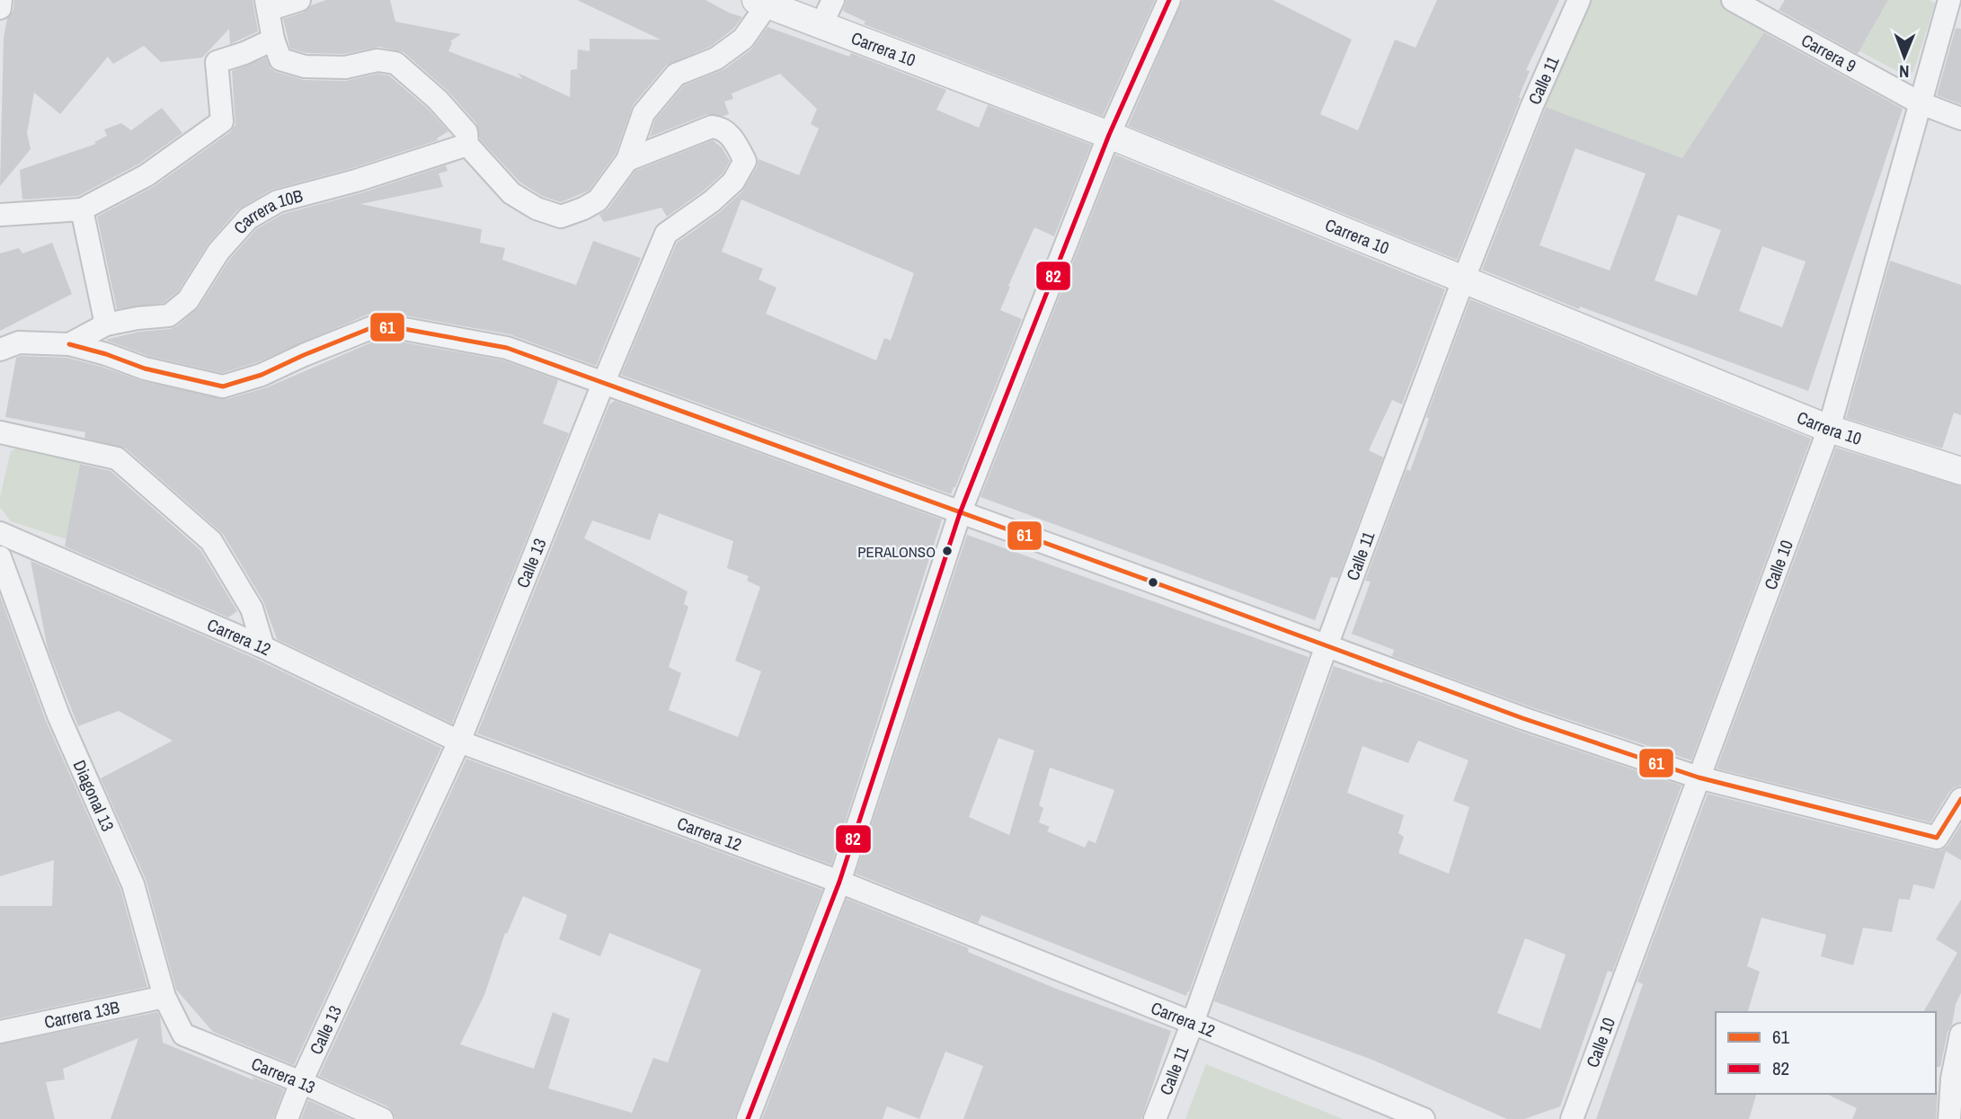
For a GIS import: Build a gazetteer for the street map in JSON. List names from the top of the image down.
{
  "streets": {
    "street": [
      "Carrera 10",
      "Carrera 9",
      "Calle 11",
      "Carrera 10B",
      "Calle 13",
      "Calle 10",
      "Carrera 12",
      "Diagonal 13",
      "Carrera 13B",
      "Carrera 13"
    ]
  },
  "crossings": [
    ["Carrera 10", "Calle 11"],
    ["Carrera 10", "Calle 10"],
    ["Carrera 9", "Calle 10"],
    ["Calle 11", "Carrera 12"],
    ["Calle 13", "Carrera 12"],
    ["Calle 13", "Carrera 13"],
    ["Diagonal 13", "Carrera 13B"],
    ["Diagonal 13", "Carrera 13"]
  ],
  "places": ["PERALONSO"],
  "lines": ["transit line 82", "transit line 61"],
  "legend": ["61", "82"],
  "north": "bottom"
}
